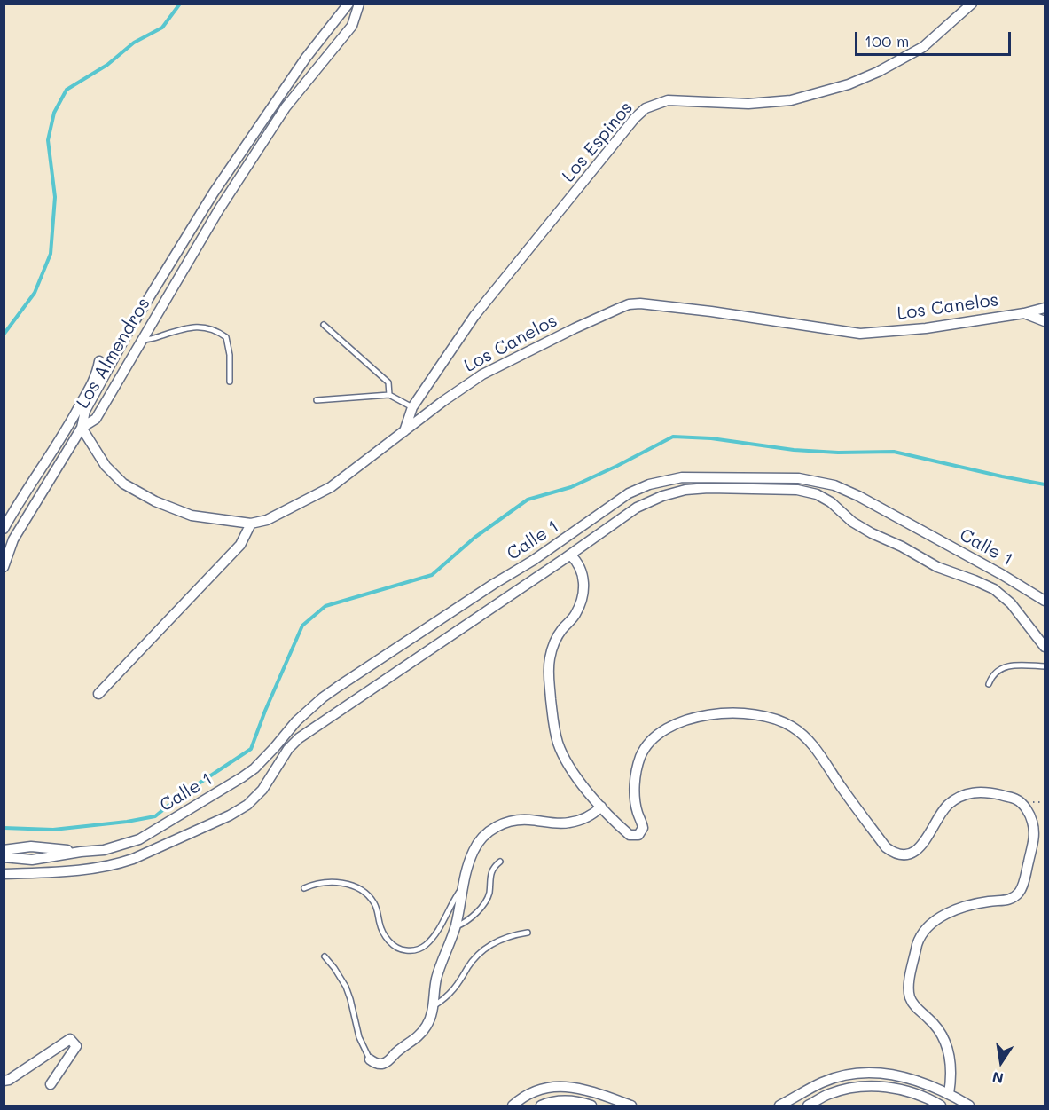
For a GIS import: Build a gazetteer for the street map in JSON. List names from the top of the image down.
{
  "streets": {
    "street": [
      "Los Espinos",
      "Los Canelos",
      "Los Almendros",
      "Calle 1"
    ]
  },
  "crossings": [
    ["Los Espinos", "Los Canelos"],
    ["Los Canelos", "Los Almendros"]
  ],
  "scale_bar": "100 m",
  "north": "bottom"
}
